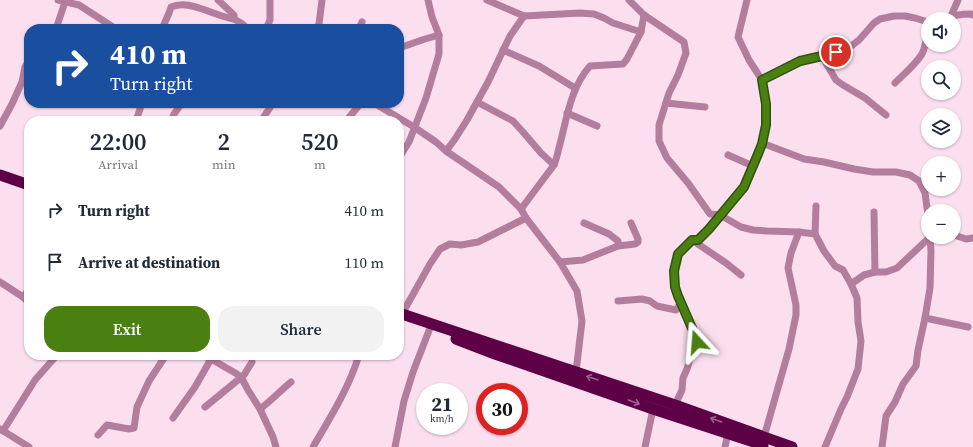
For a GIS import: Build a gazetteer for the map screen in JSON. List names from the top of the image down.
{
  "page": {
    "map_buttons": ["+", "−"],
    "turn": ["410 m", "Turn right"],
    "eta": [
      "22:00",
      "Arrival",
      "2",
      "min",
      "520",
      "m"
    ],
    "list": [
      {
        "name": "Turn right",
        "value": "410 m"
      },
      {
        "name": "Arrive at destination",
        "value": "110 m"
      }
    ],
    "buttons": ["Exit", "Share"],
    "speed": "21 km/h",
    "limit": "30"
  }
}
